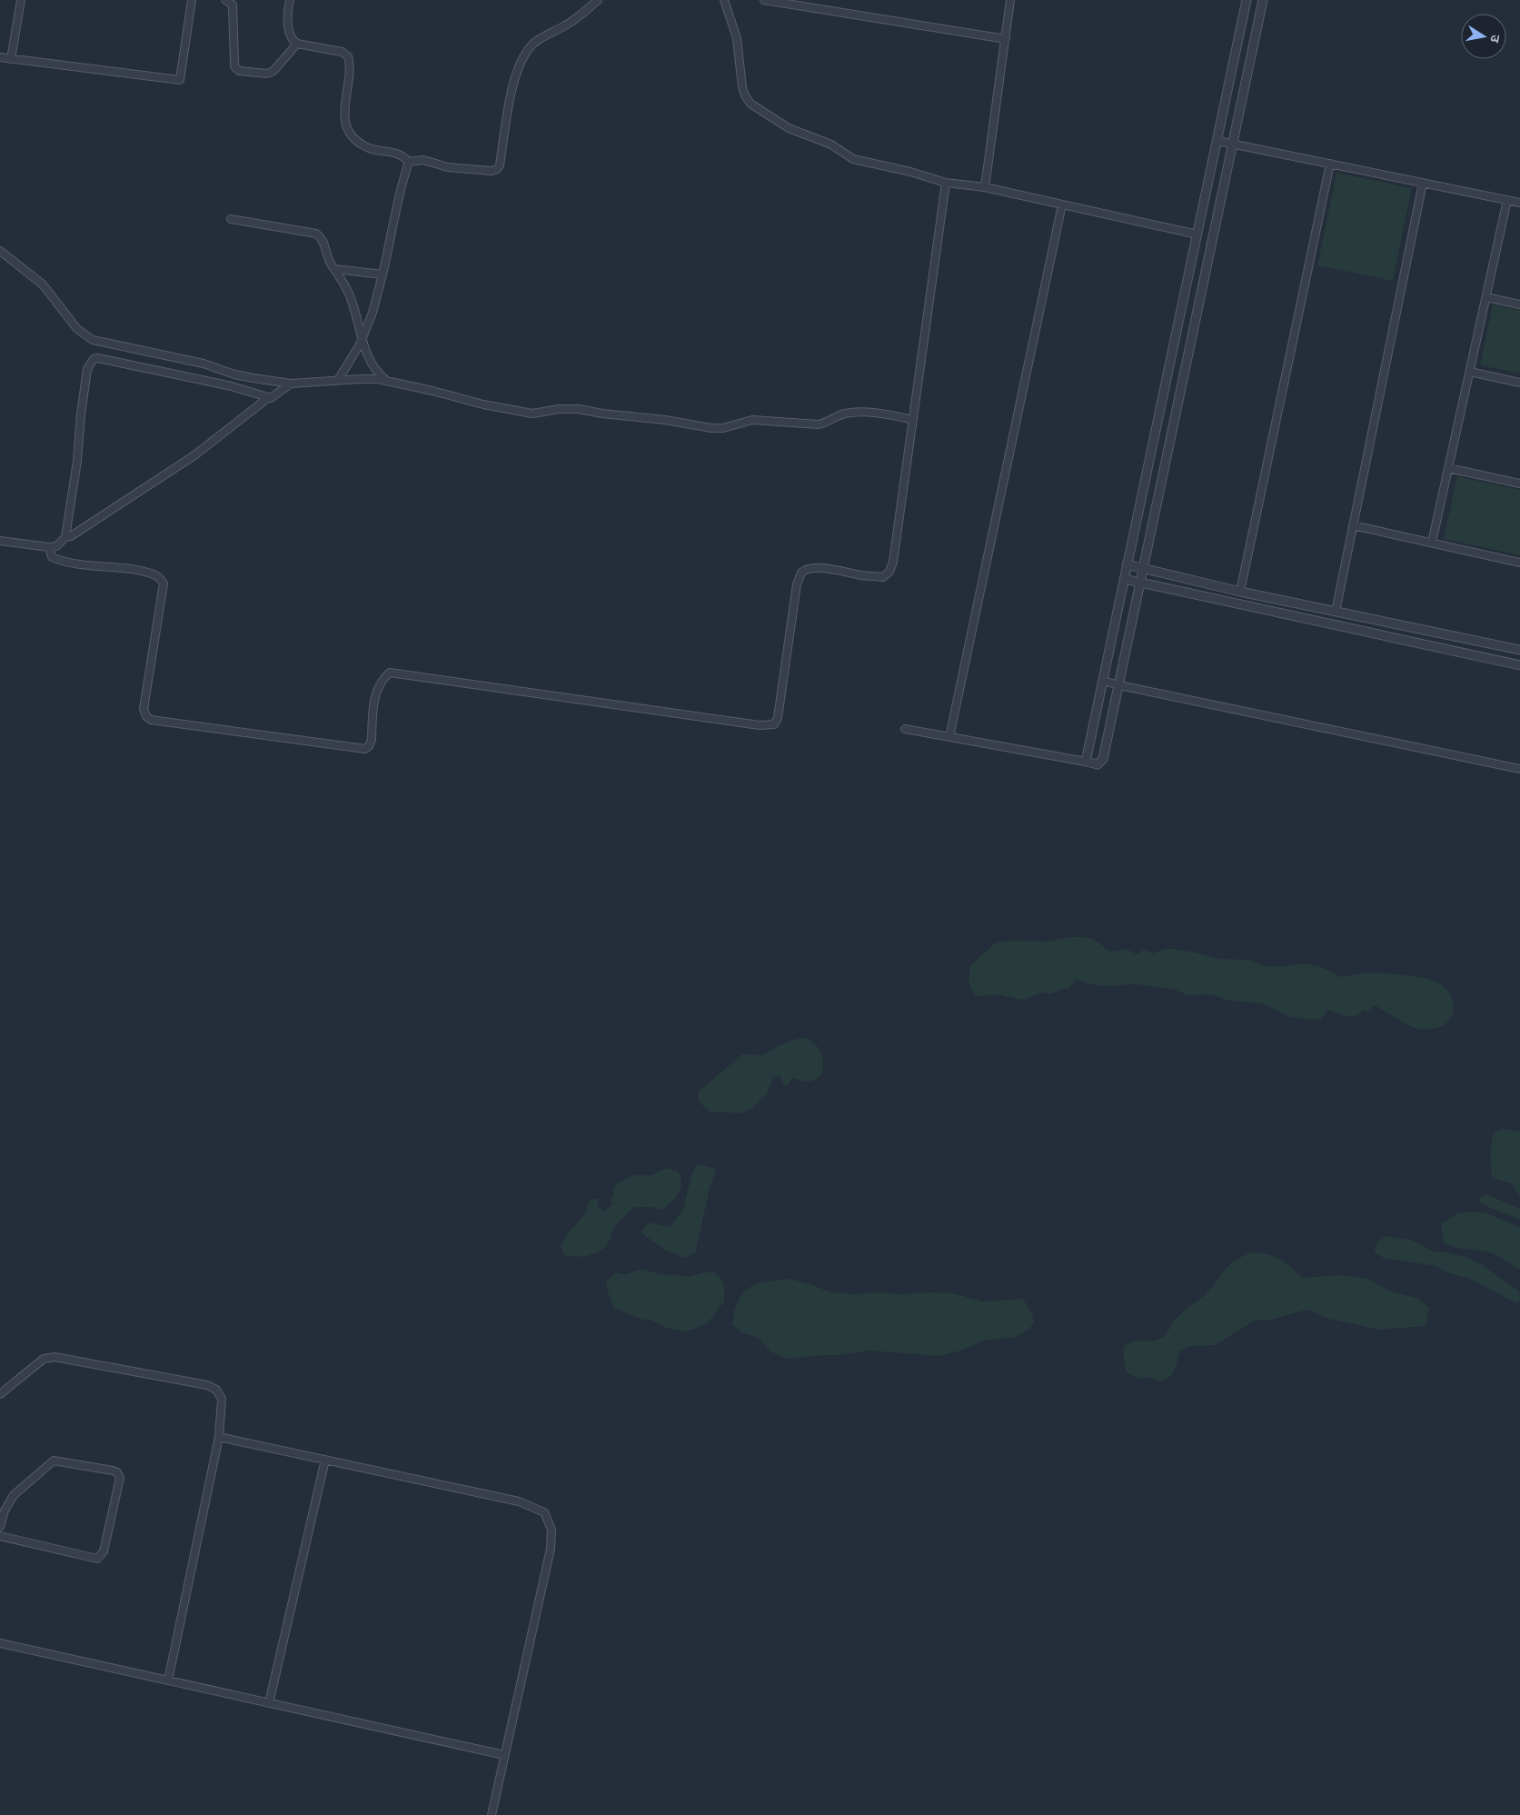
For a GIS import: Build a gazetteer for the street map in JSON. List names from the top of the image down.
{
  "north": "right"
}
